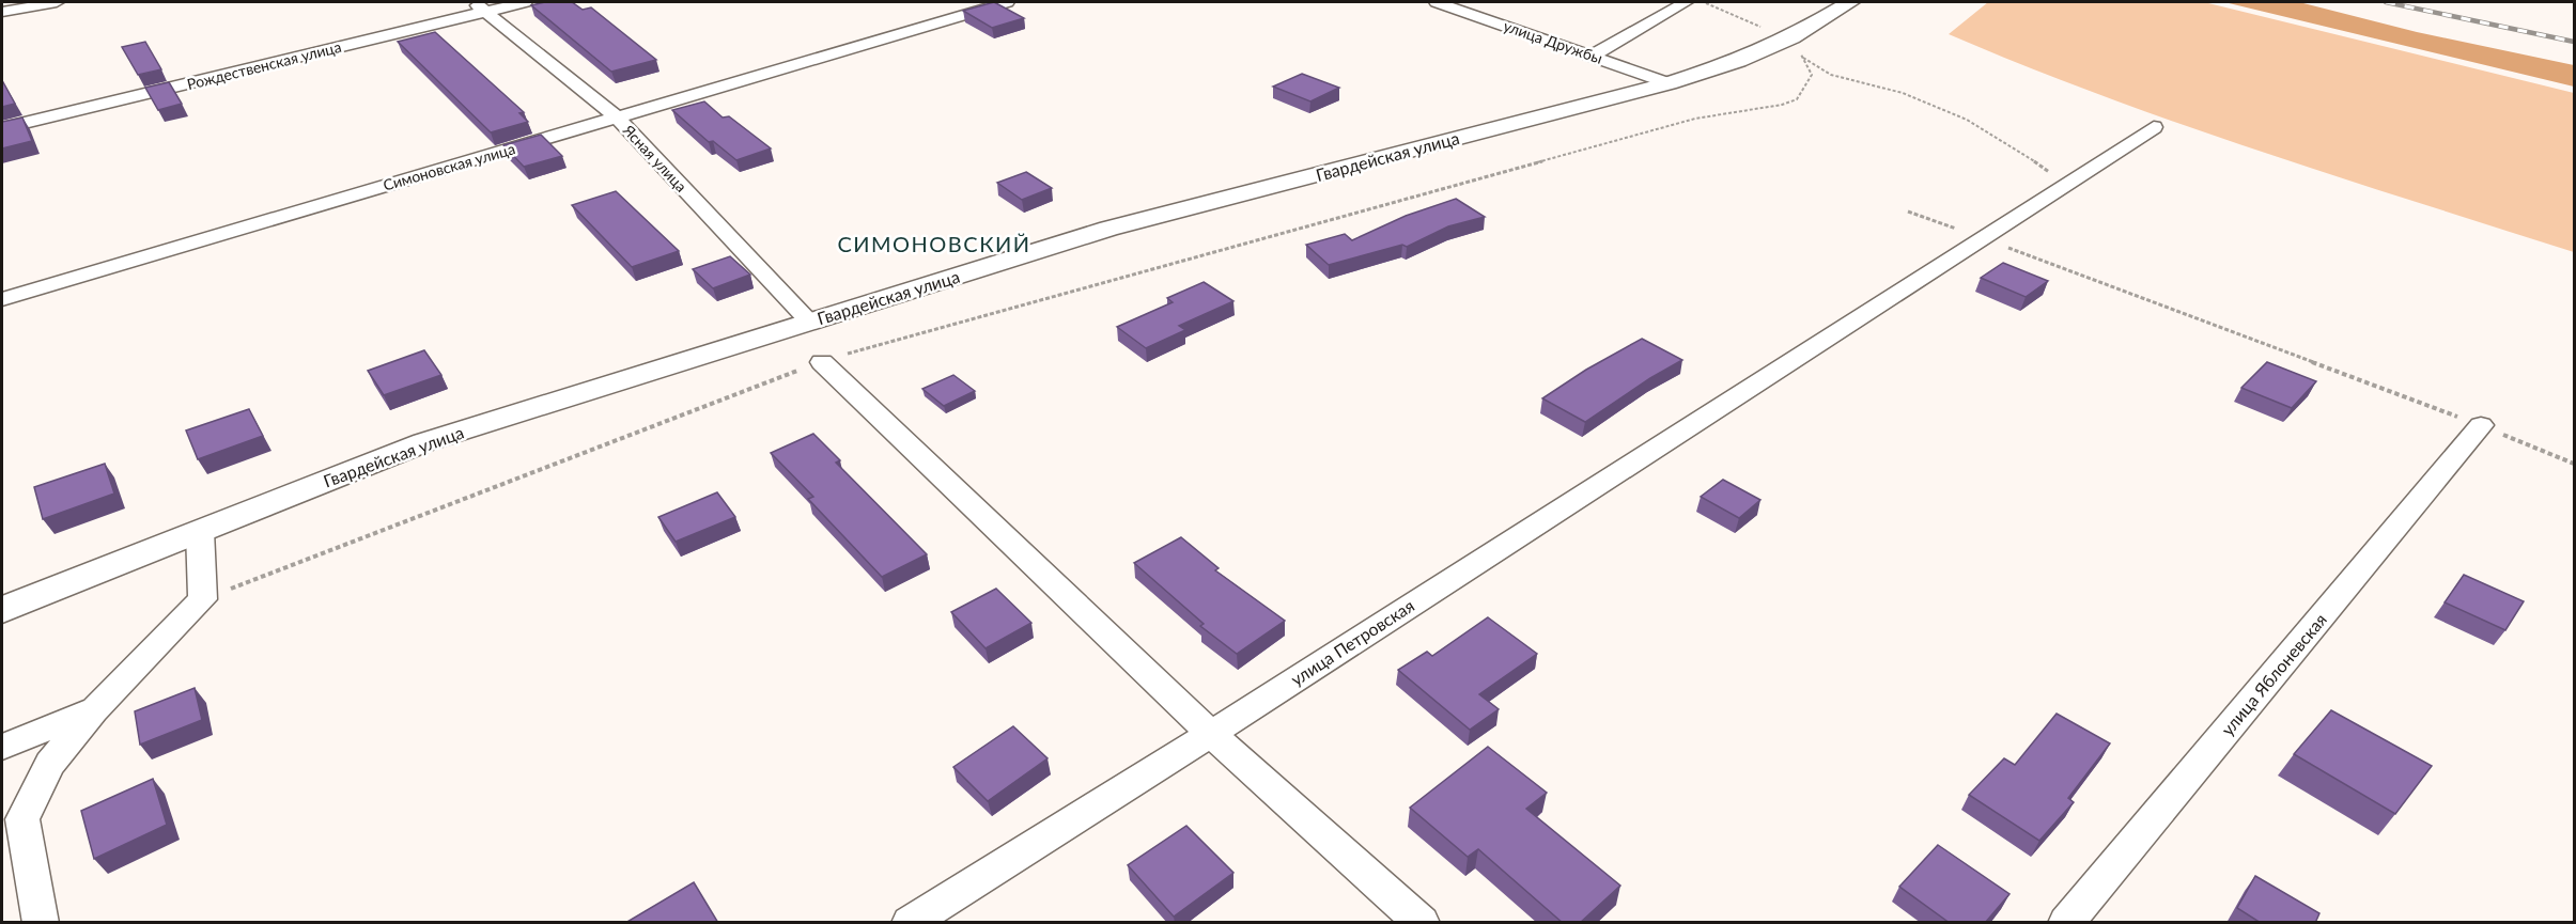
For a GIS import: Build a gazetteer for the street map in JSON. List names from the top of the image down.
{
  "streets": {
    "street": [
      "улица Дружбы",
      "Рождественская улица",
      "Гвардейская улица",
      "Ясная улица",
      "Симоновская улица",
      "улица Петровская",
      "улица Яблоневская"
    ]
  },
  "crossings": [
    ["улица Дружбы", "Гвардейская улица"],
    ["Рождественская улица", "Ясная улица"],
    ["Гвардейская улица", "Ясная улица"],
    ["Ясная улица", "Симоновская улица"]
  ],
  "districts": ["СИМОНОВСКИЙ"]
}
